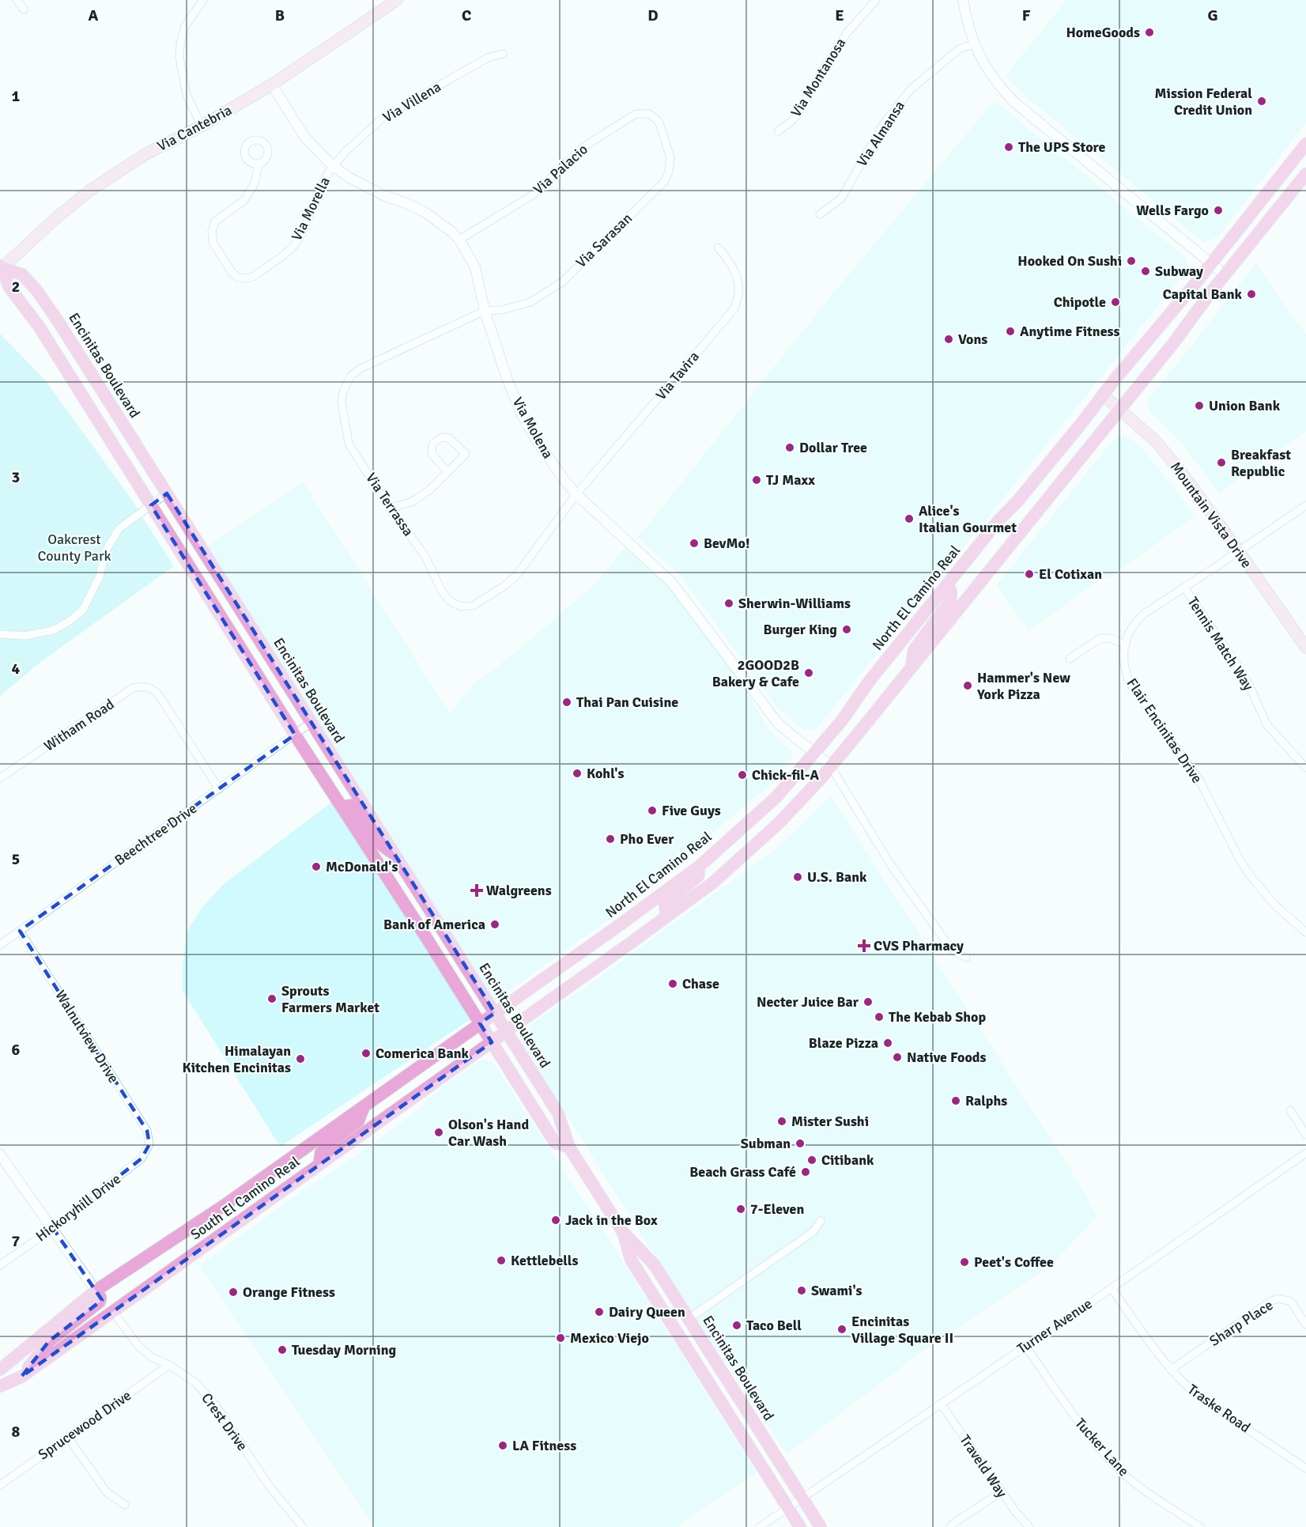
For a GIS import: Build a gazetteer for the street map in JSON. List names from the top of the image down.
{
  "streets": {
    "main road": [
      "Via Cantebria",
      "Encinitas Boulevard",
      "Mountain Vista Drive",
      "North El Camino Real",
      "South El Camino Real"
    ],
    "street": [
      "Via Montanosa",
      "Via Villena",
      "Via Almansa",
      "Via Palacio",
      "Via Morella",
      "Via Sarasan",
      "Via Tavira",
      "Via Molena",
      "Via Terrassa",
      "Tennis Match Way",
      "Witham Road",
      "Flair Encinitas Drive",
      "Beechtree Drive",
      "Walnutview Drive",
      "Hickoryhill Drive",
      "Sharp Place",
      "Turner Avenue",
      "Traske Road",
      "Crest Drive",
      "Sprucewood Drive",
      "Tucker Lane",
      "Traveld Way"
    ]
  },
  "crossings": [
    ["Via Villena", "Via Morella"],
    ["Via Villena", "Via Molena"],
    ["Via Cantebria", "Encinitas Boulevard"],
    ["Via Cantebria", "Via Molena"],
    ["Via Palacio", "Via Sarasan"],
    ["Via Palacio", "Via Molena"],
    ["Via Morella", "Via Molena"],
    ["Via Sarasan", "Via Molena"],
    ["Via Sarasan", "Via Terrassa"],
    ["Encinitas Boulevard", "North El Camino Real"],
    ["Encinitas Boulevard", "Beechtree Drive"],
    ["Encinitas Boulevard", "South El Camino Real"],
    ["Encinitas Boulevard", "Turner Avenue"],
    ["Via Tavira", "Via Molena"],
    ["Via Tavira", "Via Terrassa"],
    ["Via Molena", "Via Terrassa"],
    ["Via Molena", "North El Camino Real"],
    ["Mountain Vista Drive", "North El Camino Real"],
    ["Mountain Vista Drive", "Flair Encinitas Drive"],
    ["North El Camino Real", "South El Camino Real"],
    ["Tennis Match Way", "Flair Encinitas Drive"],
    ["Witham Road", "Beechtree Drive"],
    ["Beechtree Drive", "Walnutview Drive"],
    ["Walnutview Drive", "Hickoryhill Drive"],
    ["South El Camino Real", "Crest Drive"],
    ["Sharp Place", "Traske Road"],
    ["Turner Avenue", "Traske Road"],
    ["Turner Avenue", "Tucker Lane"],
    ["Turner Avenue", "Traveld Way"],
    ["Crest Drive", "Sprucewood Drive"]
  ],
  "parks": ["Oakcrest County Park"],
  "places": {
    "other": [
      "HomeGoods",
      "Mission Federal Credit Union",
      "The UPS Store",
      "Wells Fargo",
      "Hooked On Sushi",
      "Subway",
      "Capital Bank",
      "Chipotle",
      "Anytime Fitness",
      "Vons",
      "Union Bank",
      "Dollar Tree",
      "Breakfast Republic",
      "TJ Maxx",
      "Alice's Italian Gourmet",
      "BevMo!",
      "El Cotixan",
      "Sherwin-Williams",
      "Burger King",
      "2GOOD2B Bakery & Cafe",
      "Hammer's New York Pizza",
      "Thai Pan Cuisine",
      "Kohl's",
      "Chick-fil-A",
      "Five Guys",
      "Pho Ever",
      "McDonald's",
      "U.S. Bank",
      "Bank of America",
      "Chase",
      "Sprouts Farmers Market",
      "Necter Juice Bar",
      "The Kebab Shop",
      "Blaze Pizza",
      "Comerica Bank",
      "Native Foods",
      "Himalayan Kitchen Encinitas",
      "Ralphs",
      "Mister Sushi",
      "Olson's Hand Car Wash",
      "Subman",
      "Citibank",
      "Beach Grass Café",
      "7-Eleven",
      "Jack in the Box",
      "Kettlebells",
      "Peet's Coffee",
      "Swami's",
      "Orange Fitness",
      "Dairy Queen",
      "Taco Bell",
      "Encinitas Village Square II",
      "Mexico Viejo",
      "Tuesday Morning",
      "LA Fitness"
    ],
    "health": ["Walgreens", "CVS Pharmacy"]
  },
  "grid": {
    "columns": [
      "A",
      "B",
      "C",
      "D",
      "E",
      "F",
      "G"
    ],
    "rows": [
      "1",
      "2",
      "3",
      "4",
      "5",
      "6",
      "7",
      "8"
    ]
  }
}
